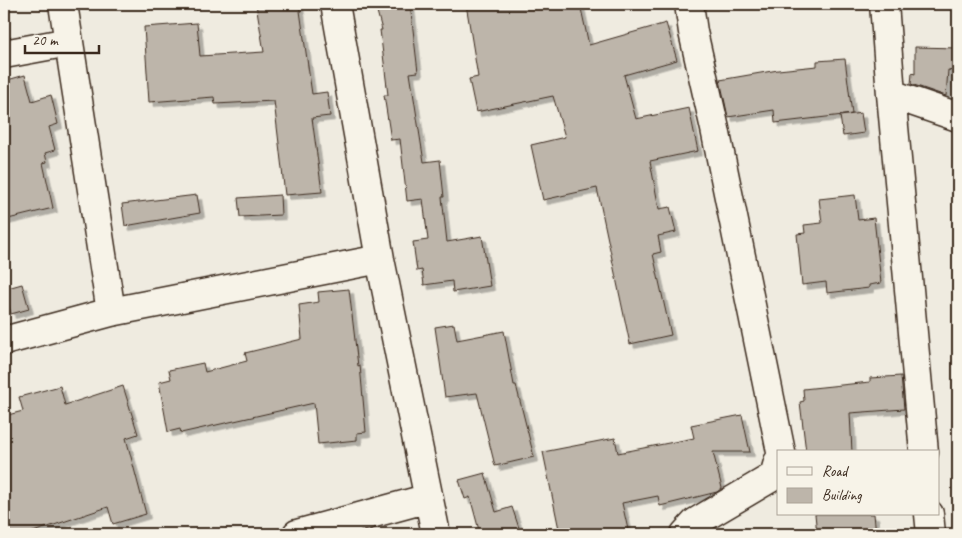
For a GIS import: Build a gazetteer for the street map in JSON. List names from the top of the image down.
{
  "legend": ["Road", "Building"],
  "scale_bar": "20 m"
}
